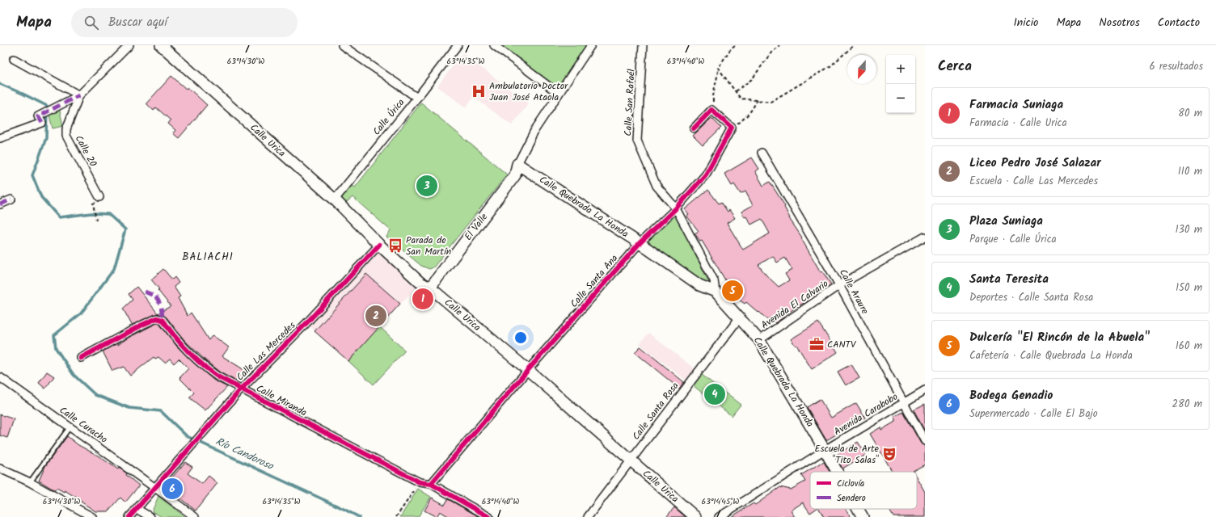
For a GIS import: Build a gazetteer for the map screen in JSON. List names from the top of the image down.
{
  "streets": {
    "main road": ["Calle Urica", "Calle Quebrada La Honda", "El Valle"],
    "street": [
      "Calle San Rafaél",
      "Calle Úrica",
      "Calle 20",
      "Calle Santa Ana",
      "Calle Araure",
      "Avenida El Calvario",
      "Calle Las Mercedes",
      "Calle Miranda",
      "Calle Santa Rosa",
      "Avenida Carabobo",
      "Calle Curacho"
    ]
  },
  "crossings": [
    ["Calle San Rafaél", "Calle Quebrada La Honda"],
    ["Calle San Rafaél", "Calle Santa Ana"],
    ["Calle Úrica", "Calle Urica"],
    ["Calle Urica", "El Valle"],
    ["Calle Urica", "Calle Santa Ana"],
    ["Calle Urica", "Calle Las Mercedes"],
    ["Calle Urica", "Calle Santa Rosa"],
    ["Calle Quebrada La Honda", "El Valle"],
    ["Calle Quebrada La Honda", "Calle Santa Ana"],
    ["Calle Quebrada La Honda", "Avenida El Calvario"],
    ["Calle Quebrada La Honda", "Calle Santa Rosa"],
    ["Calle Quebrada La Honda", "Avenida Carabobo"],
    ["Calle Santa Ana", "Calle Miranda"],
    ["Calle Araure", "Avenida El Calvario"],
    ["Calle Araure", "Avenida Carabobo"],
    ["Calle Las Mercedes", "Calle Miranda"],
    ["Calle Las Mercedes", "Calle Curacho"]
  ],
  "districts": ["BALIACHI"],
  "water": ["Río Candoroso"],
  "places": {
    "hospital": ["Ambulatorio Doctor Juan José Ataola"],
    "bus stop": ["Parada de San Martín"],
    "office": ["CANTV"],
    "theatre": ["Escuela de Arte \"Tito Salas\""]
  },
  "legend": ["Ciclovía", "Sendero"],
  "north": "bottom",
  "page": {
    "header": "Mapa",
    "search": "Buscar aquí",
    "nav": [
      "Inicio",
      "Mapa",
      "Nosotros",
      "Contacto"
    ],
    "heading": ["Cerca", "6 resultados"],
    "map_buttons": ["+", "−"],
    "list": [
      {
        "mark": "1",
        "name": "Farmacia Suniaga",
        "note": "Farmacia · Calle Urica",
        "value": "80 m"
      },
      {
        "mark": "2",
        "name": "Liceo Pedro José Salazar",
        "note": "Escuela · Calle Las Mercedes",
        "value": "110 m"
      },
      {
        "mark": "3",
        "name": "Plaza Suniaga",
        "note": "Parque · Calle Úrica",
        "value": "130 m"
      },
      {
        "mark": "4",
        "name": "Santa Teresita",
        "note": "Deportes · Calle Santa Rosa",
        "value": "150 m"
      },
      {
        "mark": "5",
        "name": "Dulcería \"El Rincón de la Abuela\"",
        "note": "Cafetería · Calle Quebrada La Honda",
        "value": "160 m"
      },
      {
        "mark": "6",
        "name": "Bodega Genadio",
        "note": "Supermercado · Calle El Bajo",
        "value": "280 m"
      }
    ],
    "pins": [
      "3",
      "5",
      "1",
      "2",
      "4",
      "6"
    ]
  },
  "coordinates": [
    "63°14'35\"W",
    "63°14'30\"W",
    "63°14'40\"W",
    "63°14'45\"W"
  ]
}
